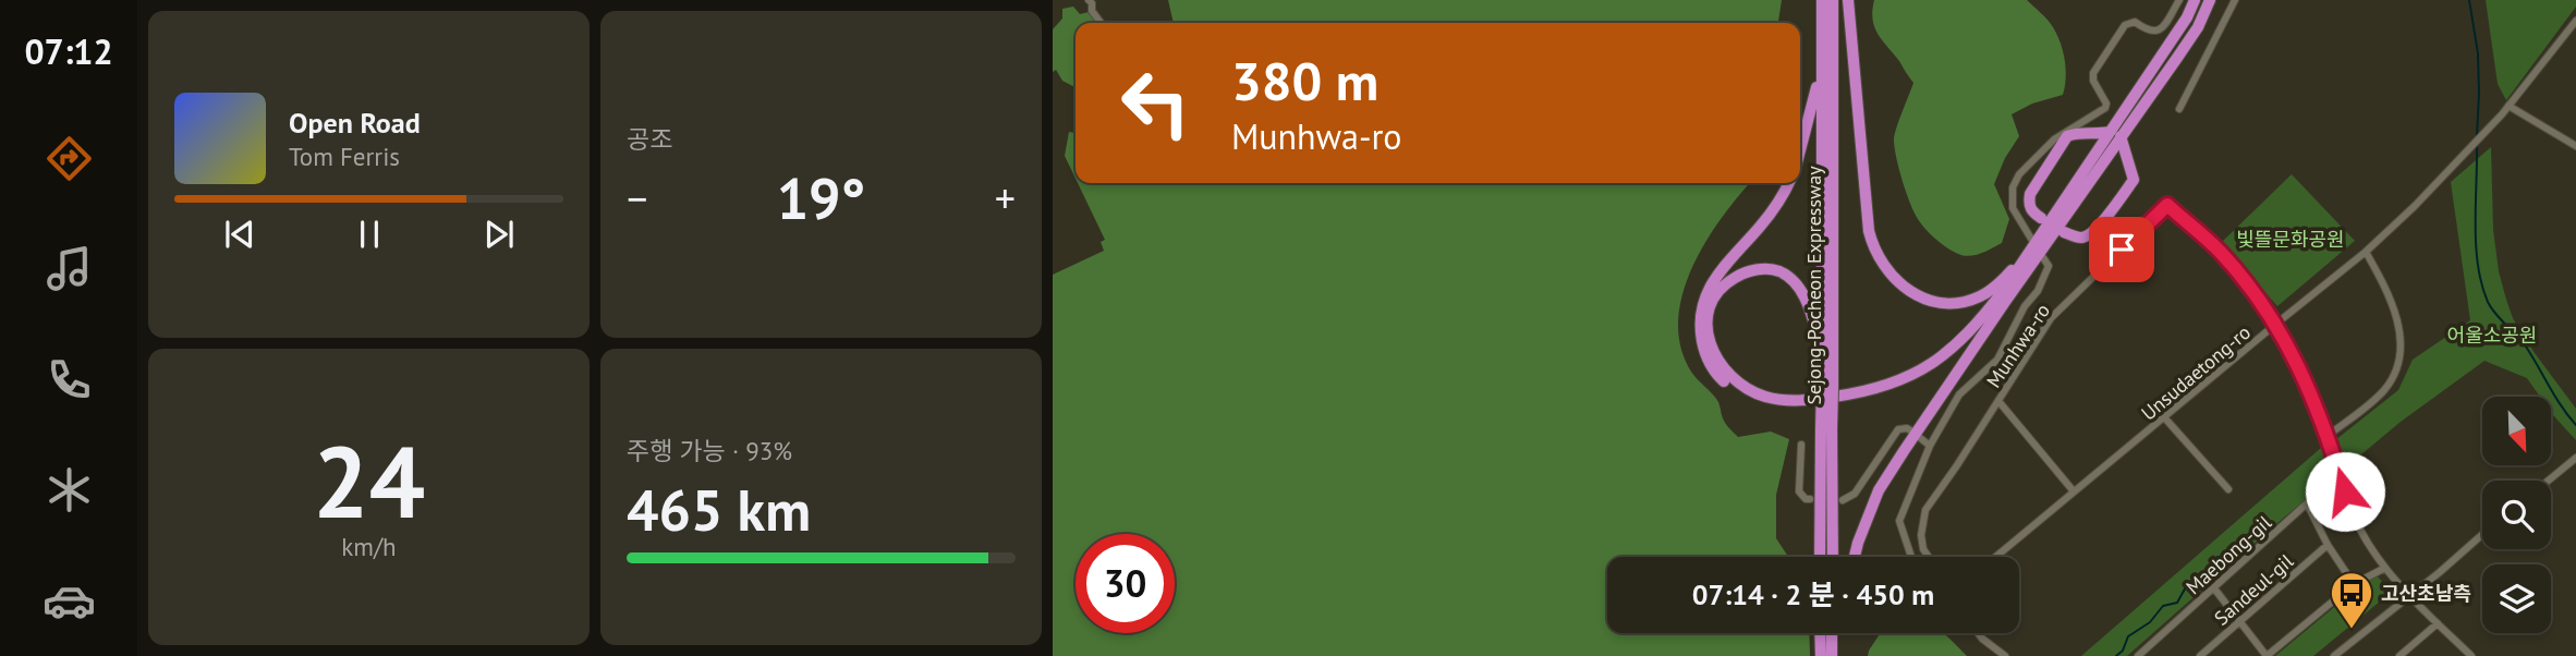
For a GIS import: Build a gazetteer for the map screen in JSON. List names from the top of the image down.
{
  "streets": {
    "highway": ["Sejong-Pocheon Expressway"],
    "street": [
      "Munhwa-ro",
      "Unsudaetong-ro",
      "Maebong-gil",
      "Sandeul-gil"
    ]
  },
  "crossings": [
    ["Munhwa-ro", "Unsudaetong-ro"],
    ["Munhwa-ro", "Maebong-gil"]
  ],
  "parks": ["빛뜰문화공원", "어울소공원"],
  "places": {
    "bus stop": ["고산초남측"]
  },
  "north": "bottom right",
  "page": {
    "tabs": "07:12",
    "tile": [
      "공조",
      ["24", "km/h"],
      ["주행 가능 · 93%", "465 km"]
    ],
    "turn": ["380 m", "Munhwa-ro"],
    "song": ["Open Road", "Tom Ferris"],
    "heat": ["−", "19°", "+"],
    "limit": "30",
    "trip": "07:14 · 2 분 · 450 m"
  }
}
